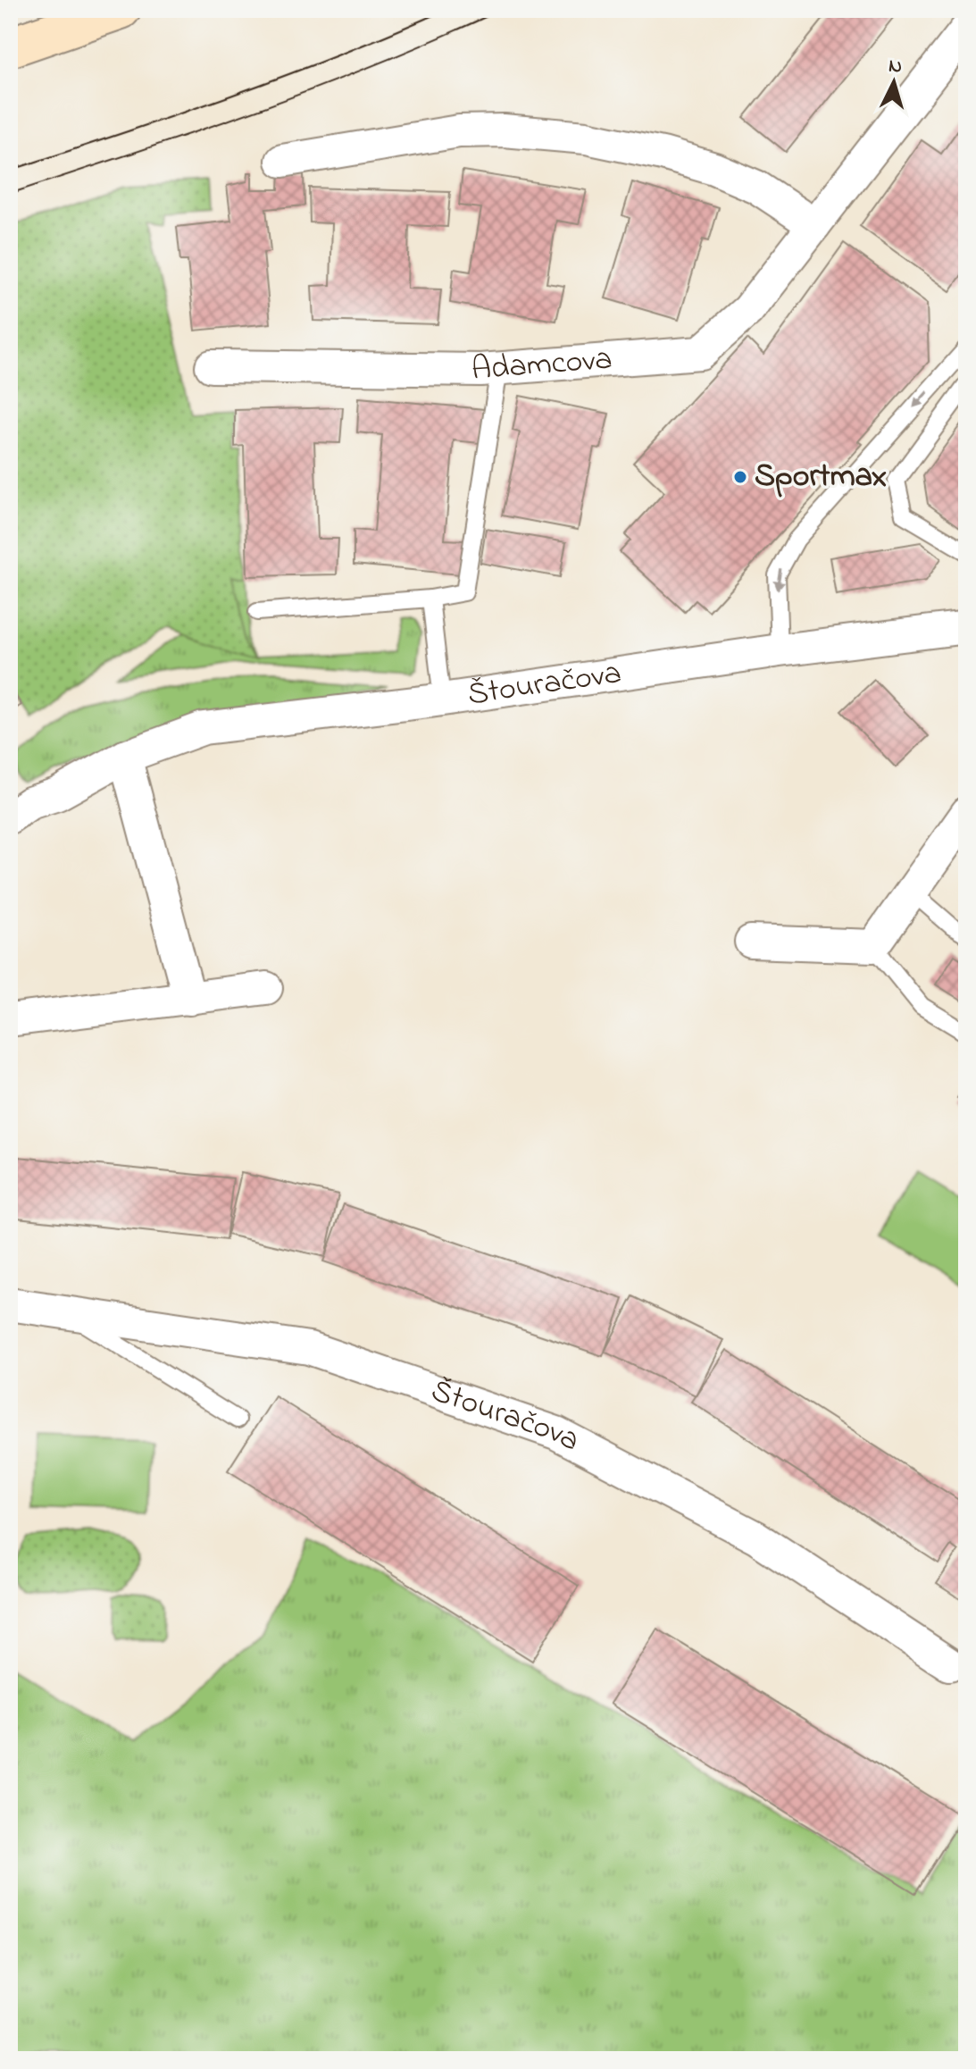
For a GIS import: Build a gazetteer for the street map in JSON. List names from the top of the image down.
{
  "streets": {
    "street": ["Adamcova", "Štouračova"]
  },
  "places": ["Sportmax"],
  "north": "top"
}
